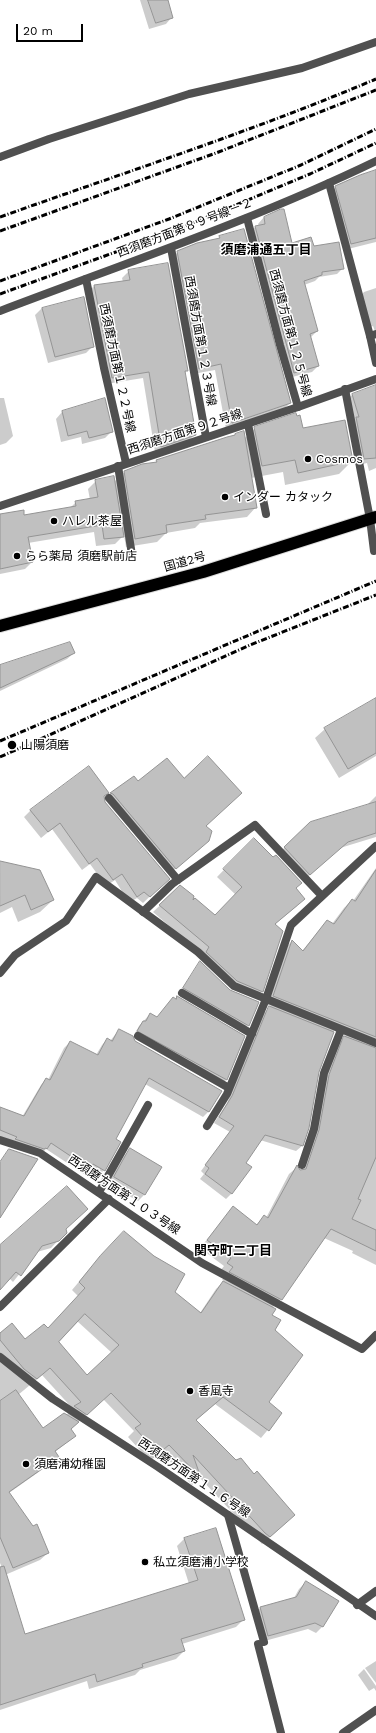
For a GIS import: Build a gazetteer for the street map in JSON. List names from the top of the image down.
{
  "streets": {
    "highway": ["国道2号"],
    "street": [
      "西須磨方面第８９号線－２",
      "西須磨方面第１２５号線",
      "西須磨方面第１２３号線",
      "西須磨方面第１２２号線",
      "西須磨方面第９２号線",
      "西須磨方面第１０３号線",
      "西須磨方面第１１６号線"
    ]
  },
  "crossings": [
    ["西須磨方面第８９号線－２", "西須磨方面第１２５号線"],
    ["西須磨方面第８９号線－２", "西須磨方面第１２３号線"],
    ["西須磨方面第８９号線－２", "西須磨方面第１２２号線"],
    ["西須磨方面第１２５号線", "西須磨方面第９２号線"],
    ["西須磨方面第１２３号線", "西須磨方面第９２号線"],
    ["西須磨方面第１２２号線", "西須磨方面第９２号線"]
  ],
  "districts": ["須磨浦通五丁目", "関守町二丁目"],
  "places": [
    "Cosmos",
    "インダー カタック",
    "ハレル茶屋",
    "らら薬局 須磨駅前店",
    "山陽須磨",
    "香風寺",
    "須磨浦幼稚園",
    "私立須磨浦小学校"
  ],
  "scale_bar": "20 m"
}
